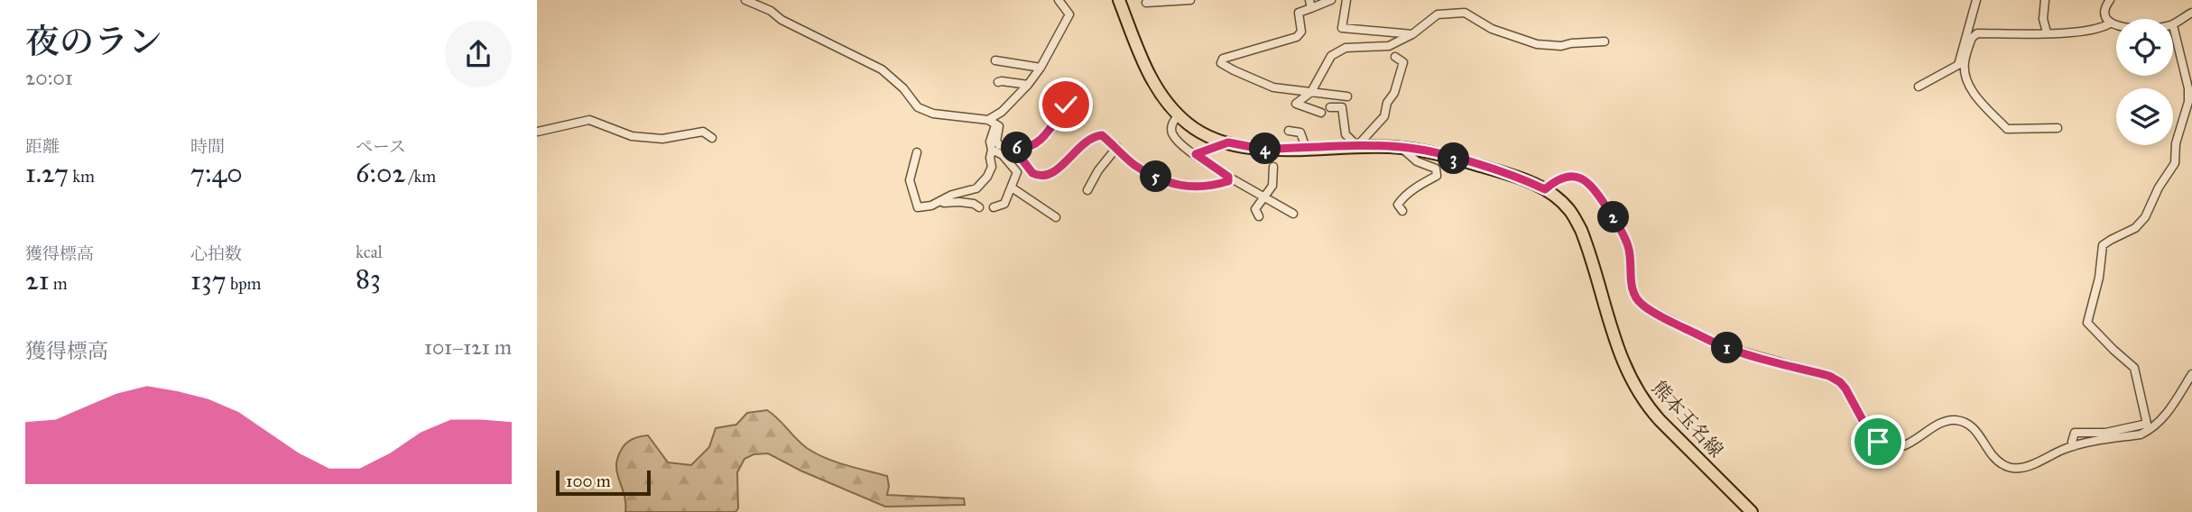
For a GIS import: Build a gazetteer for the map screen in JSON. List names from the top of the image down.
{
  "streets": {
    "main road": ["熊本玉名線"]
  },
  "scale_bar": "100 m",
  "page": {
    "heading": ["夜のラン", "20:01"],
    "stats": [
      ["距離", "1.27 km"],
      ["時間", "7:40"],
      ["ペース", "6:02 /km"],
      ["獲得標高", "21 m"],
      ["心拍数", "137 bpm"],
      ["kcal", "83"]
    ],
    "pins": [
      "6",
      "4",
      "3",
      "5",
      "2",
      "1"
    ],
    "chart": ["獲得標高", "101–121 m"],
    "scale": "100 m"
  }
}
